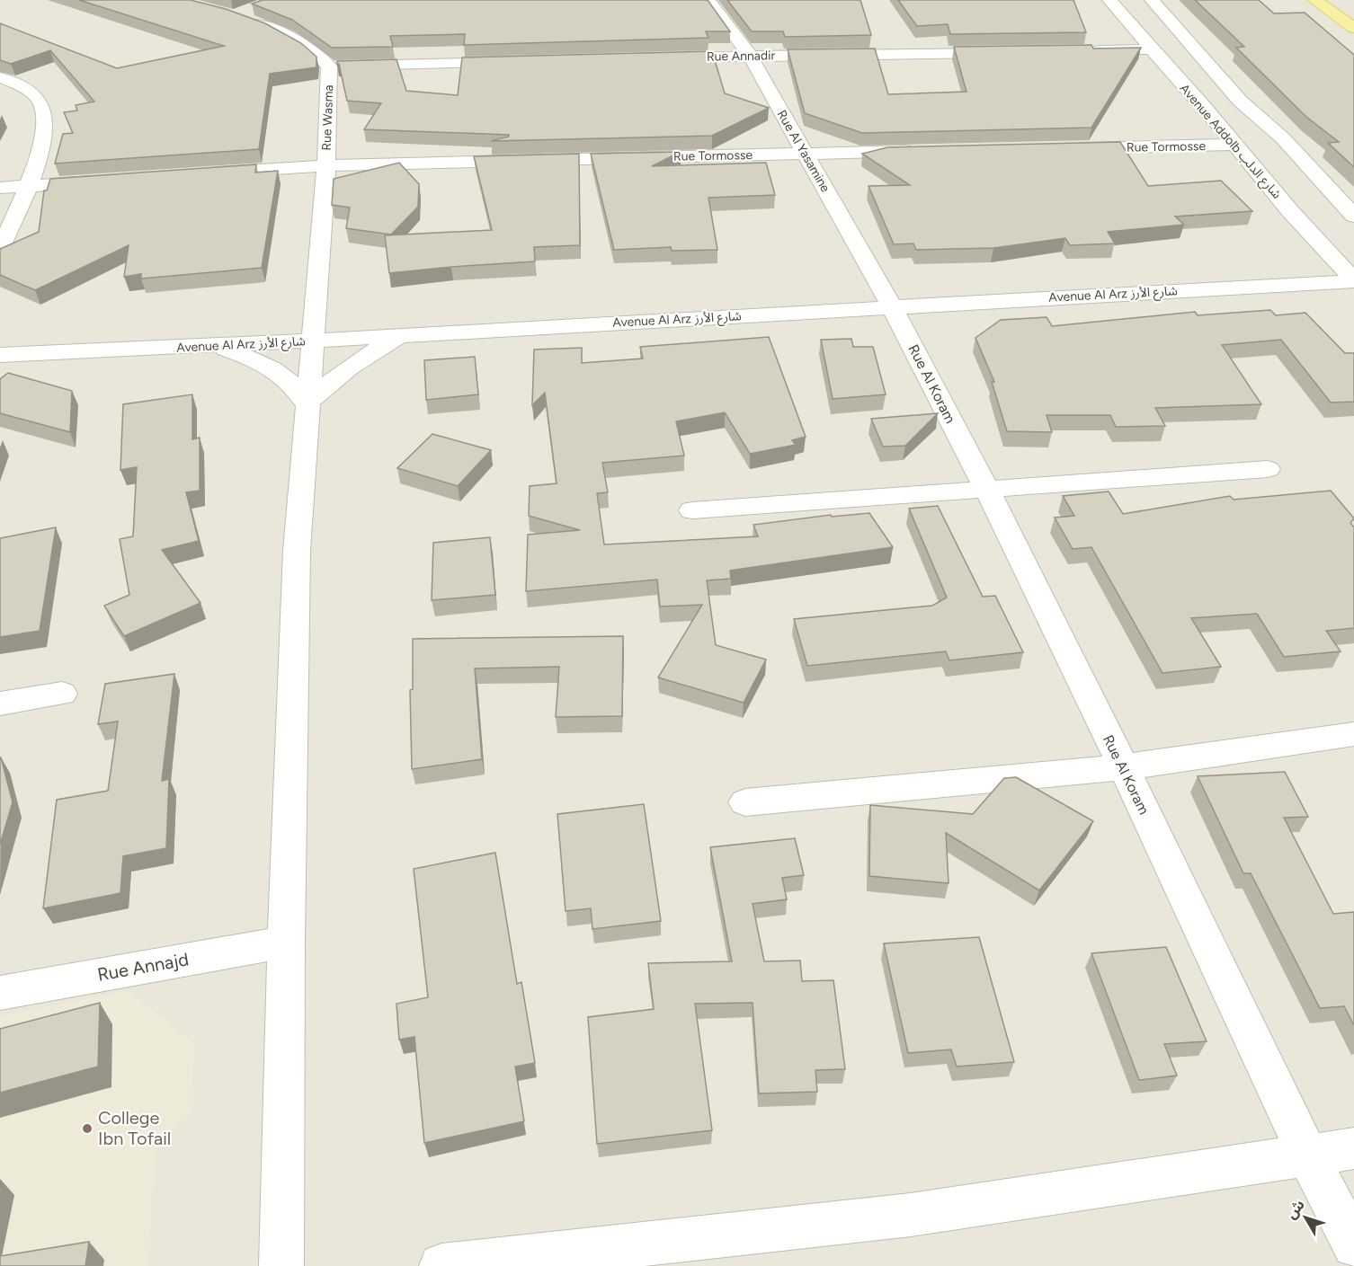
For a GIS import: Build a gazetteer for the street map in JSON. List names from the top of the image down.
{
  "streets": {
    "street": [
      "Rue Annadir",
      "Rue Wasma",
      "Avenue Addolb شارع الدلب",
      "Rue Tormosse",
      "Rue Al Yasamine",
      "Avenue Al Arz شارع الأرز",
      "Rue Al Koram",
      "Rue Annajd"
    ]
  },
  "crossings": [
    ["Rue Annadir", "Rue Al Yasamine"],
    ["Rue Wasma", "Rue Tormosse"],
    ["Rue Wasma", "Avenue Al Arz شارع الأرز"],
    ["Rue Wasma", "Rue Annajd"],
    ["Avenue Addolb شارع الدلب", "Rue Tormosse"],
    ["Avenue Addolb شارع الدلب", "Avenue Al Arz شارع الأرز"],
    ["Rue Tormosse", "Rue Al Yasamine"],
    ["Rue Al Yasamine", "Avenue Al Arz شارع الأرز"],
    ["Rue Al Yasamine", "Rue Al Koram"],
    ["Avenue Al Arz شارع الأرز", "Rue Al Koram"]
  ],
  "places": ["College Ibn Tofail"],
  "north": "top left"
}
